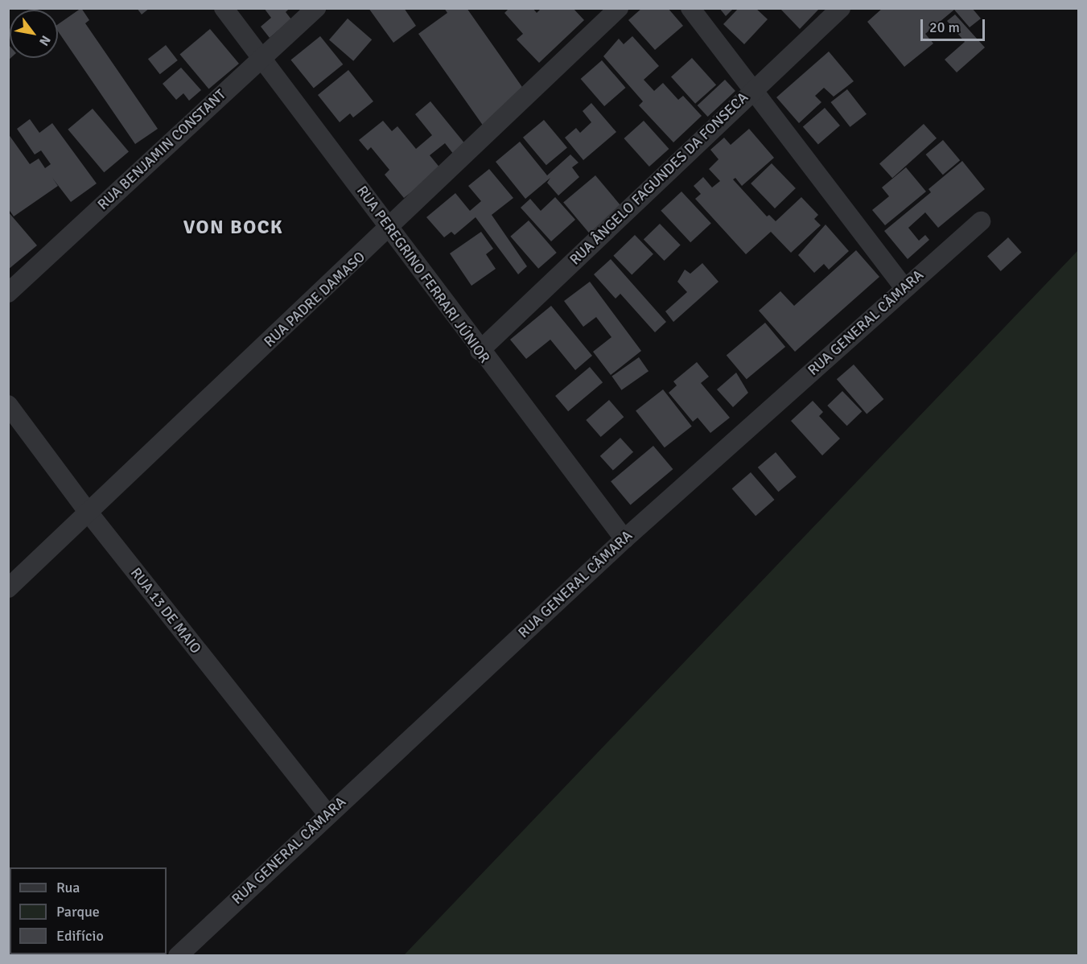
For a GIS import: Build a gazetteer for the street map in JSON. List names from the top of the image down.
{
  "streets": {
    "street": [
      "RUA BENJAMIN CONSTANT",
      "RUA ÂNGELO FAGUNDES DA FONSECA",
      "RUA PEREGRINO FERRARI JÚNIOR",
      "RUA PADRE DAMASO",
      "RUA GENERAL CÂMARA",
      "RUA 13 DE MAIO"
    ]
  },
  "crossings": [
    ["RUA BENJAMIN CONSTANT", "RUA PEREGRINO FERRARI JÚNIOR"],
    ["RUA ÂNGELO FAGUNDES DA FONSECA", "RUA PEREGRINO FERRARI JÚNIOR"],
    ["RUA PEREGRINO FERRARI JÚNIOR", "RUA PADRE DAMASO"],
    ["RUA PEREGRINO FERRARI JÚNIOR", "RUA GENERAL CÂMARA"],
    ["RUA PADRE DAMASO", "RUA 13 DE MAIO"],
    ["RUA GENERAL CÂMARA", "RUA 13 DE MAIO"]
  ],
  "districts": ["VON BOCK"],
  "legend": ["Rua", "Parque", "Edifício"],
  "scale_bar": "20 m",
  "north": "bottom right"
}
